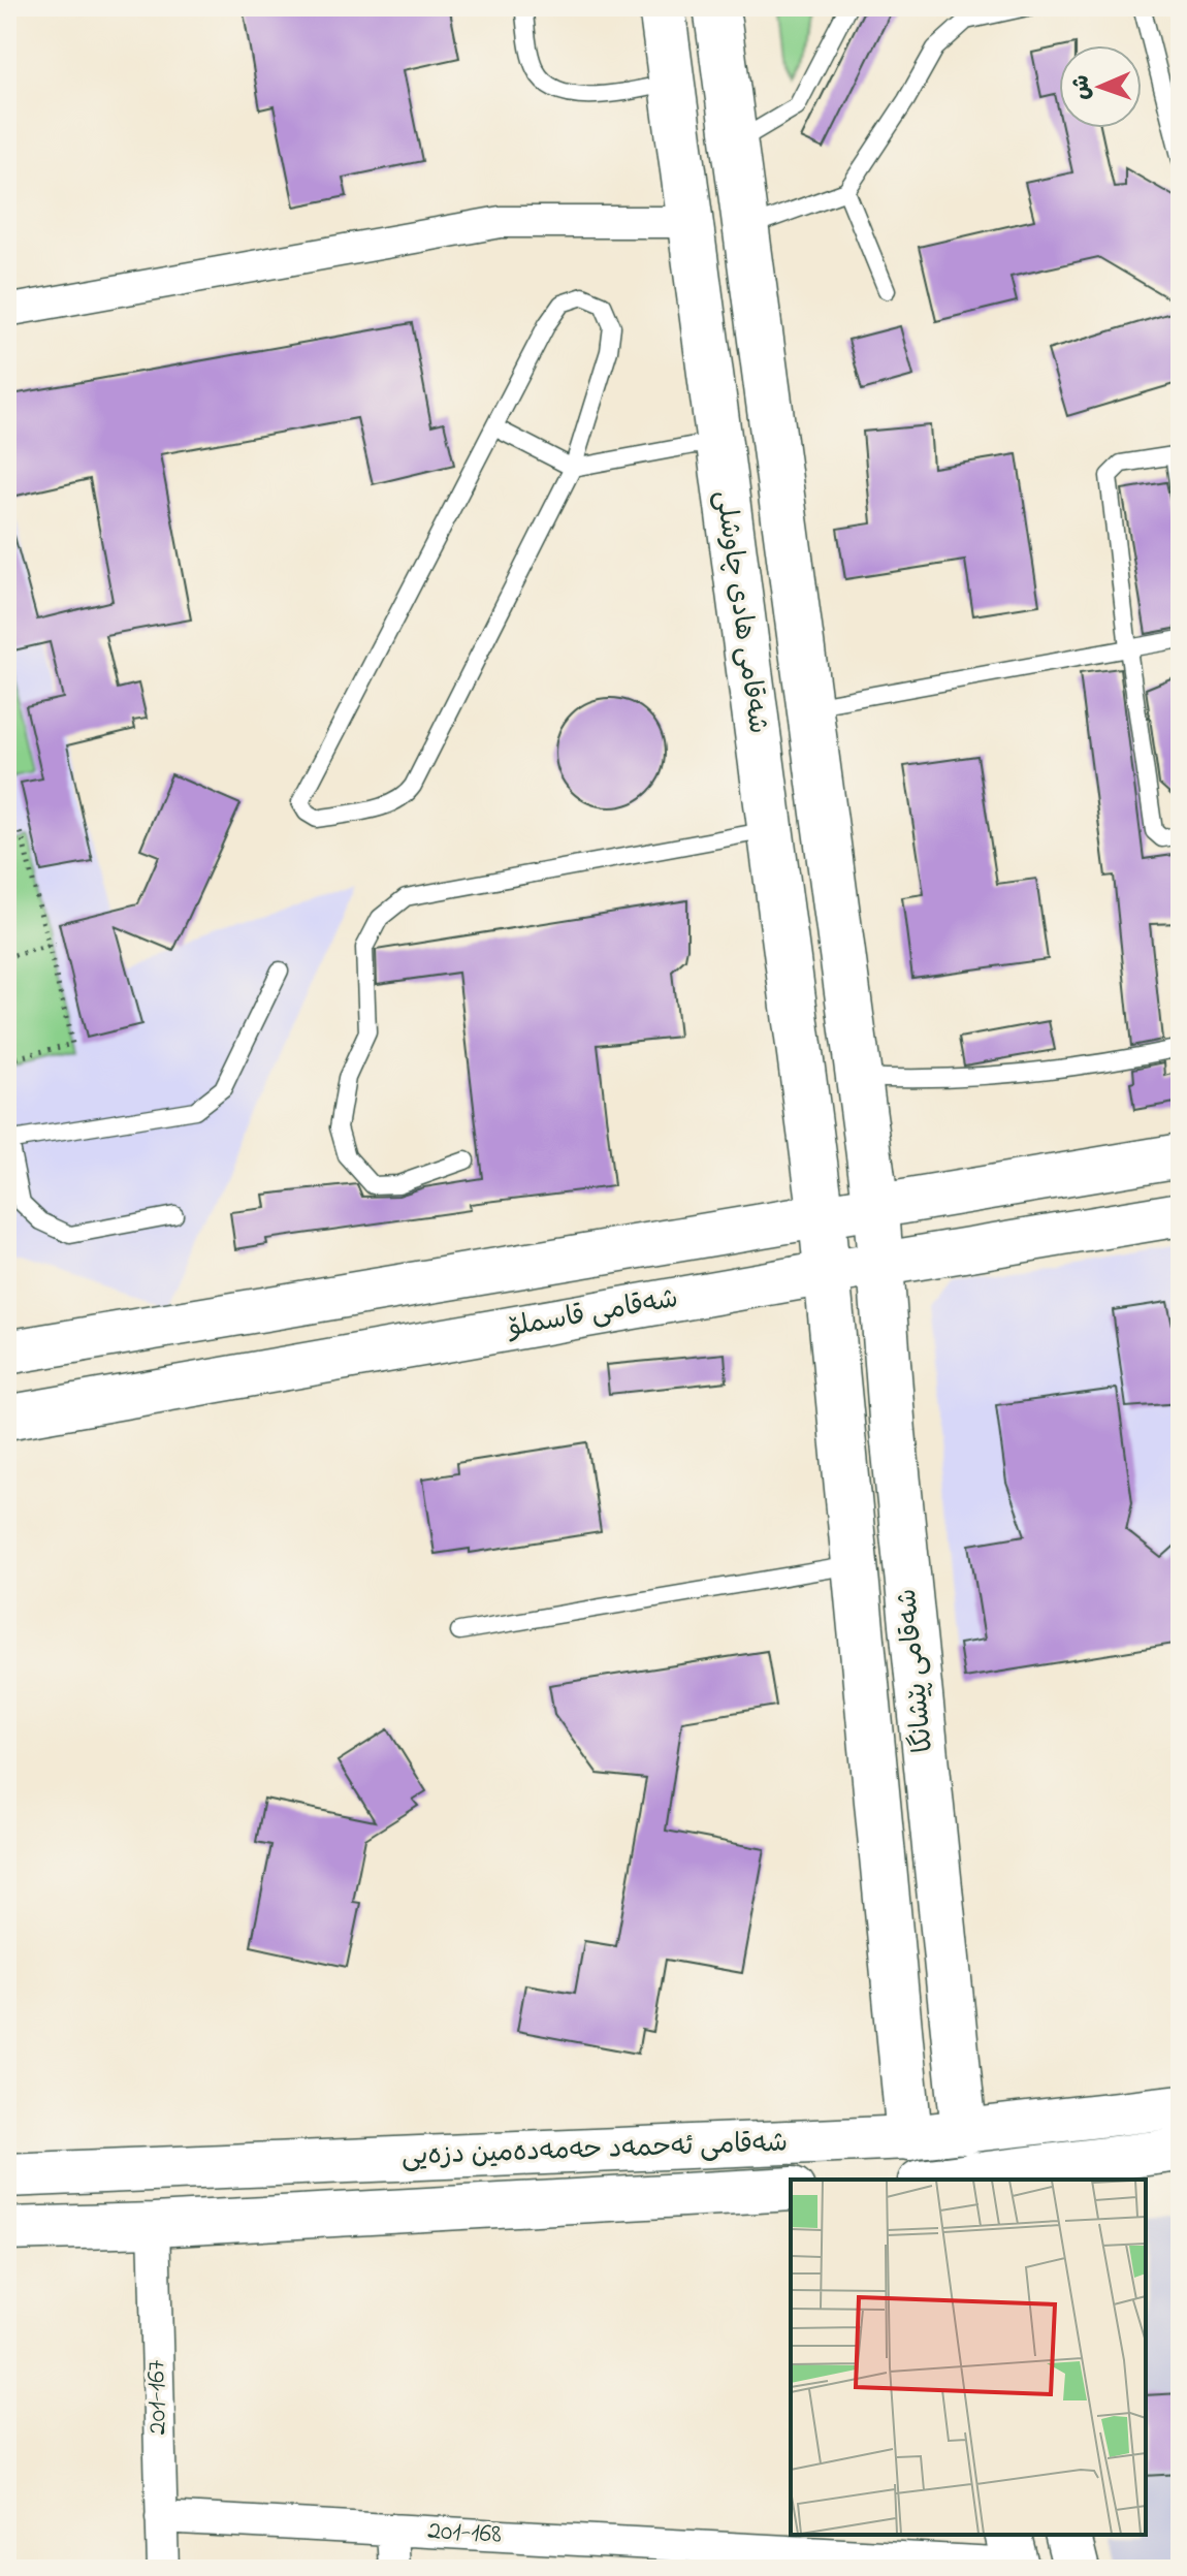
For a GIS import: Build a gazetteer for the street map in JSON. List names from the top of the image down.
{
  "streets": {
    "main road": [
      "شەقامی هادی چاوشلی",
      "شەقامی قاسملۆ",
      "شەقامی پێشانگا",
      "شەقامی ئەحمەد حەمەدەمین دزەیی"
    ],
    "street": ["201-167", "201-168"]
  },
  "crossings": [
    ["شەقامی هادی چاوشلی", "شەقامی پێشانگا"],
    ["شەقامی قاسملۆ", "شەقامی پێشانگا"],
    ["شەقامی پێشانگا", "شەقامی ئەحمەد حەمەدەمین دزەیی"],
    ["شەقامی ئەحمەد حەمەدەمین دزەیی", "201-167"],
    ["201-167", "201-168"]
  ],
  "north": "left"
}
